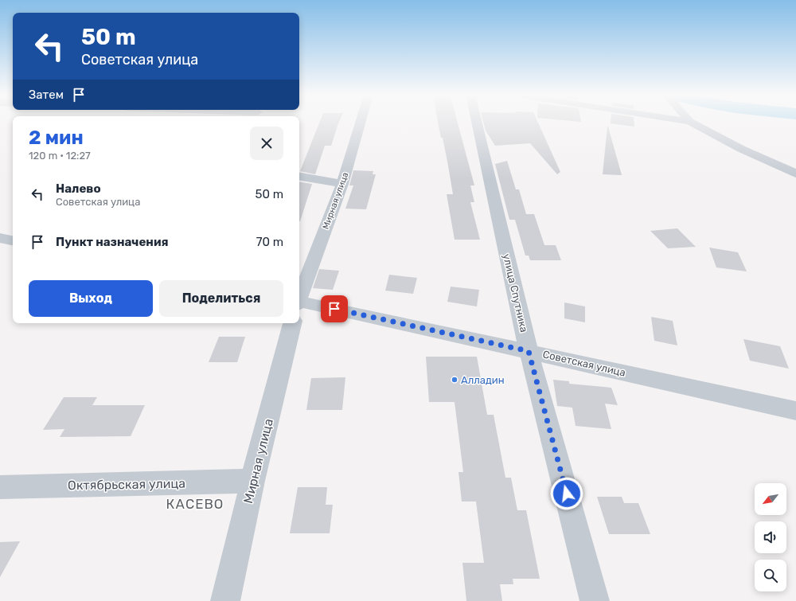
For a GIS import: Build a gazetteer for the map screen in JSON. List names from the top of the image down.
{
  "streets": {
    "street": [
      "Мирная улица",
      "улица Спутника",
      "Советская улица",
      "Октябрьская улица"
    ]
  },
  "crossings": [
    ["Мирная улица", "Октябрьская улица"],
    ["улица Спутника", "Советская улица"]
  ],
  "districts": ["КАСЕВО"],
  "places": ["Алладин"],
  "north": "bottom left",
  "page": {
    "turn": ["50 m", "Советская улица"],
    "then": "Затем",
    "heading": ["2 мин", "120 m · 12:27"],
    "list": [
      {
        "name": "Налево",
        "note": "Советская улица",
        "value": "50 m"
      },
      {
        "name": "Пункт назначения",
        "value": "70 m"
      }
    ],
    "buttons": ["Выход", "Поделиться"]
  }
}
